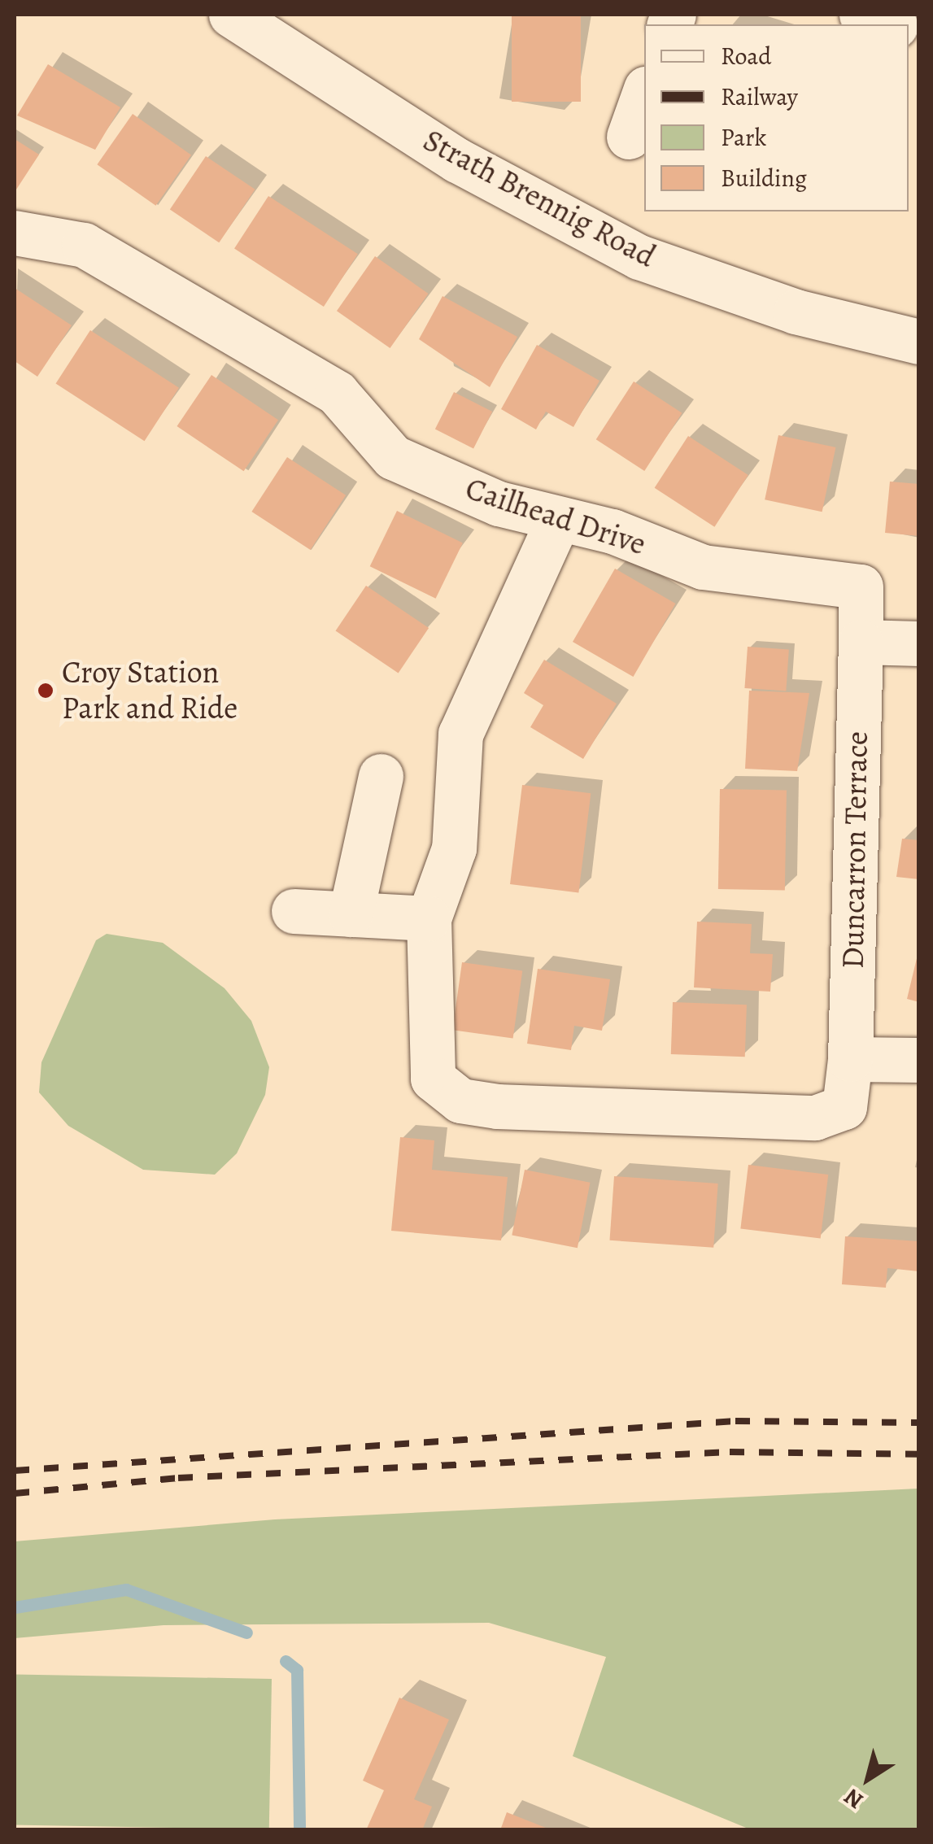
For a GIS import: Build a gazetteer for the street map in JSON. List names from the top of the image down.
{
  "streets": {
    "street": ["Strath Brennig Road", "Cailhead Drive", "Duncarron Terrace"]
  },
  "crossings": [
    ["Cailhead Drive", "Duncarron Terrace"]
  ],
  "places": ["Croy Station Park and Ride"],
  "legend": [
    "Road",
    "Railway",
    "Park",
    "Building"
  ],
  "north": "bottom left"
}
